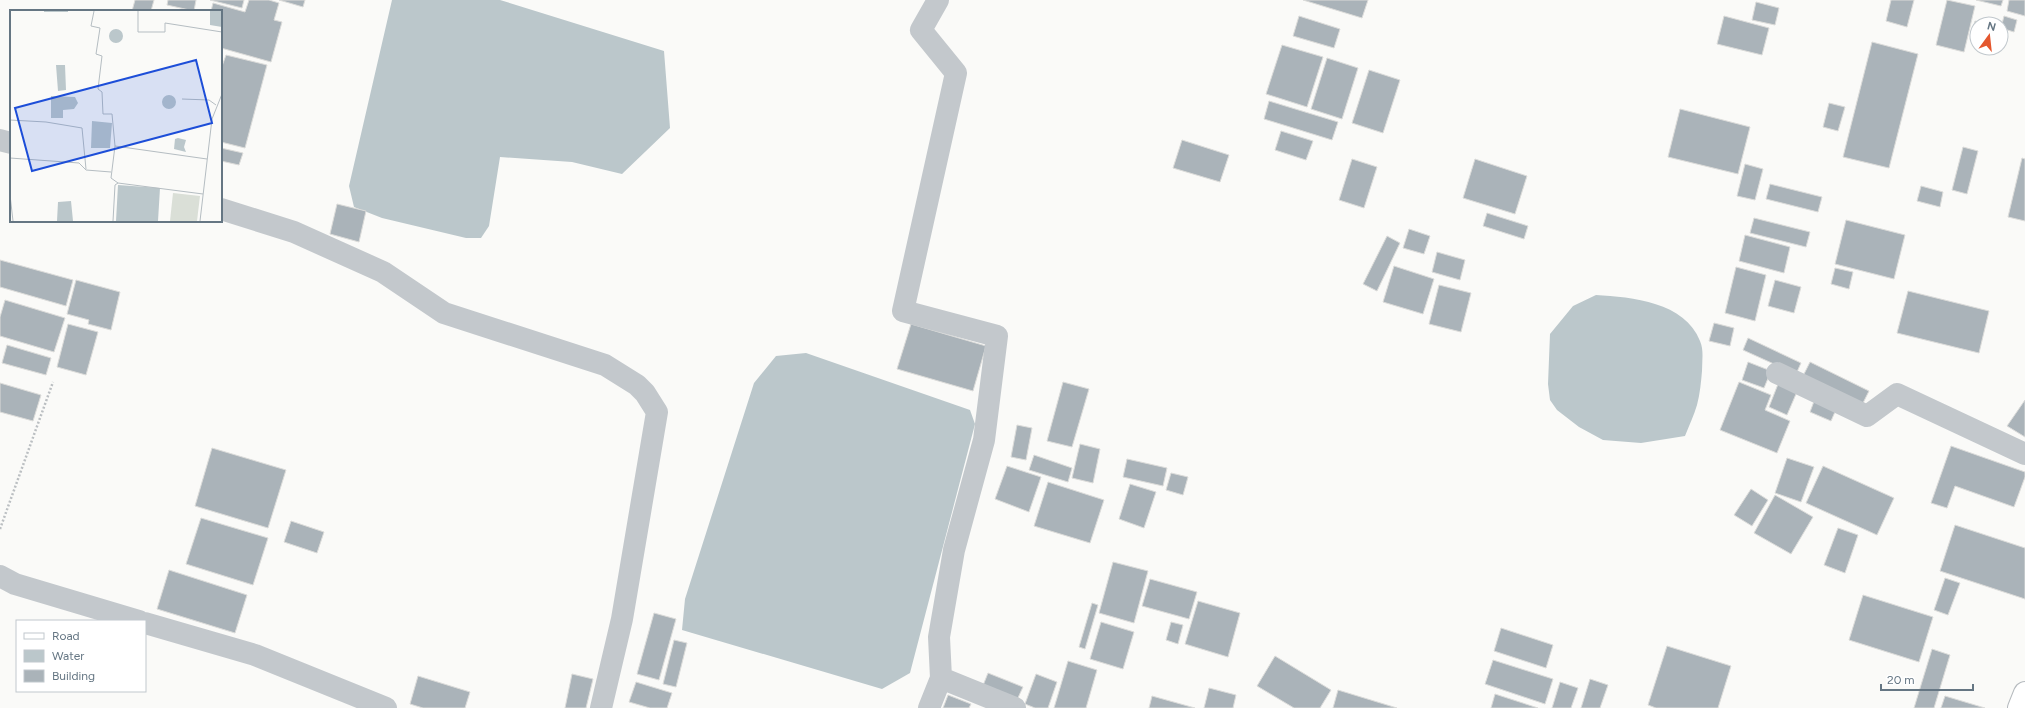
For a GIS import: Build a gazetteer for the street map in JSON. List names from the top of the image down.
{
  "legend": ["Road", "Water", "Building"],
  "scale_bar": "20 m",
  "north": "top"
}
